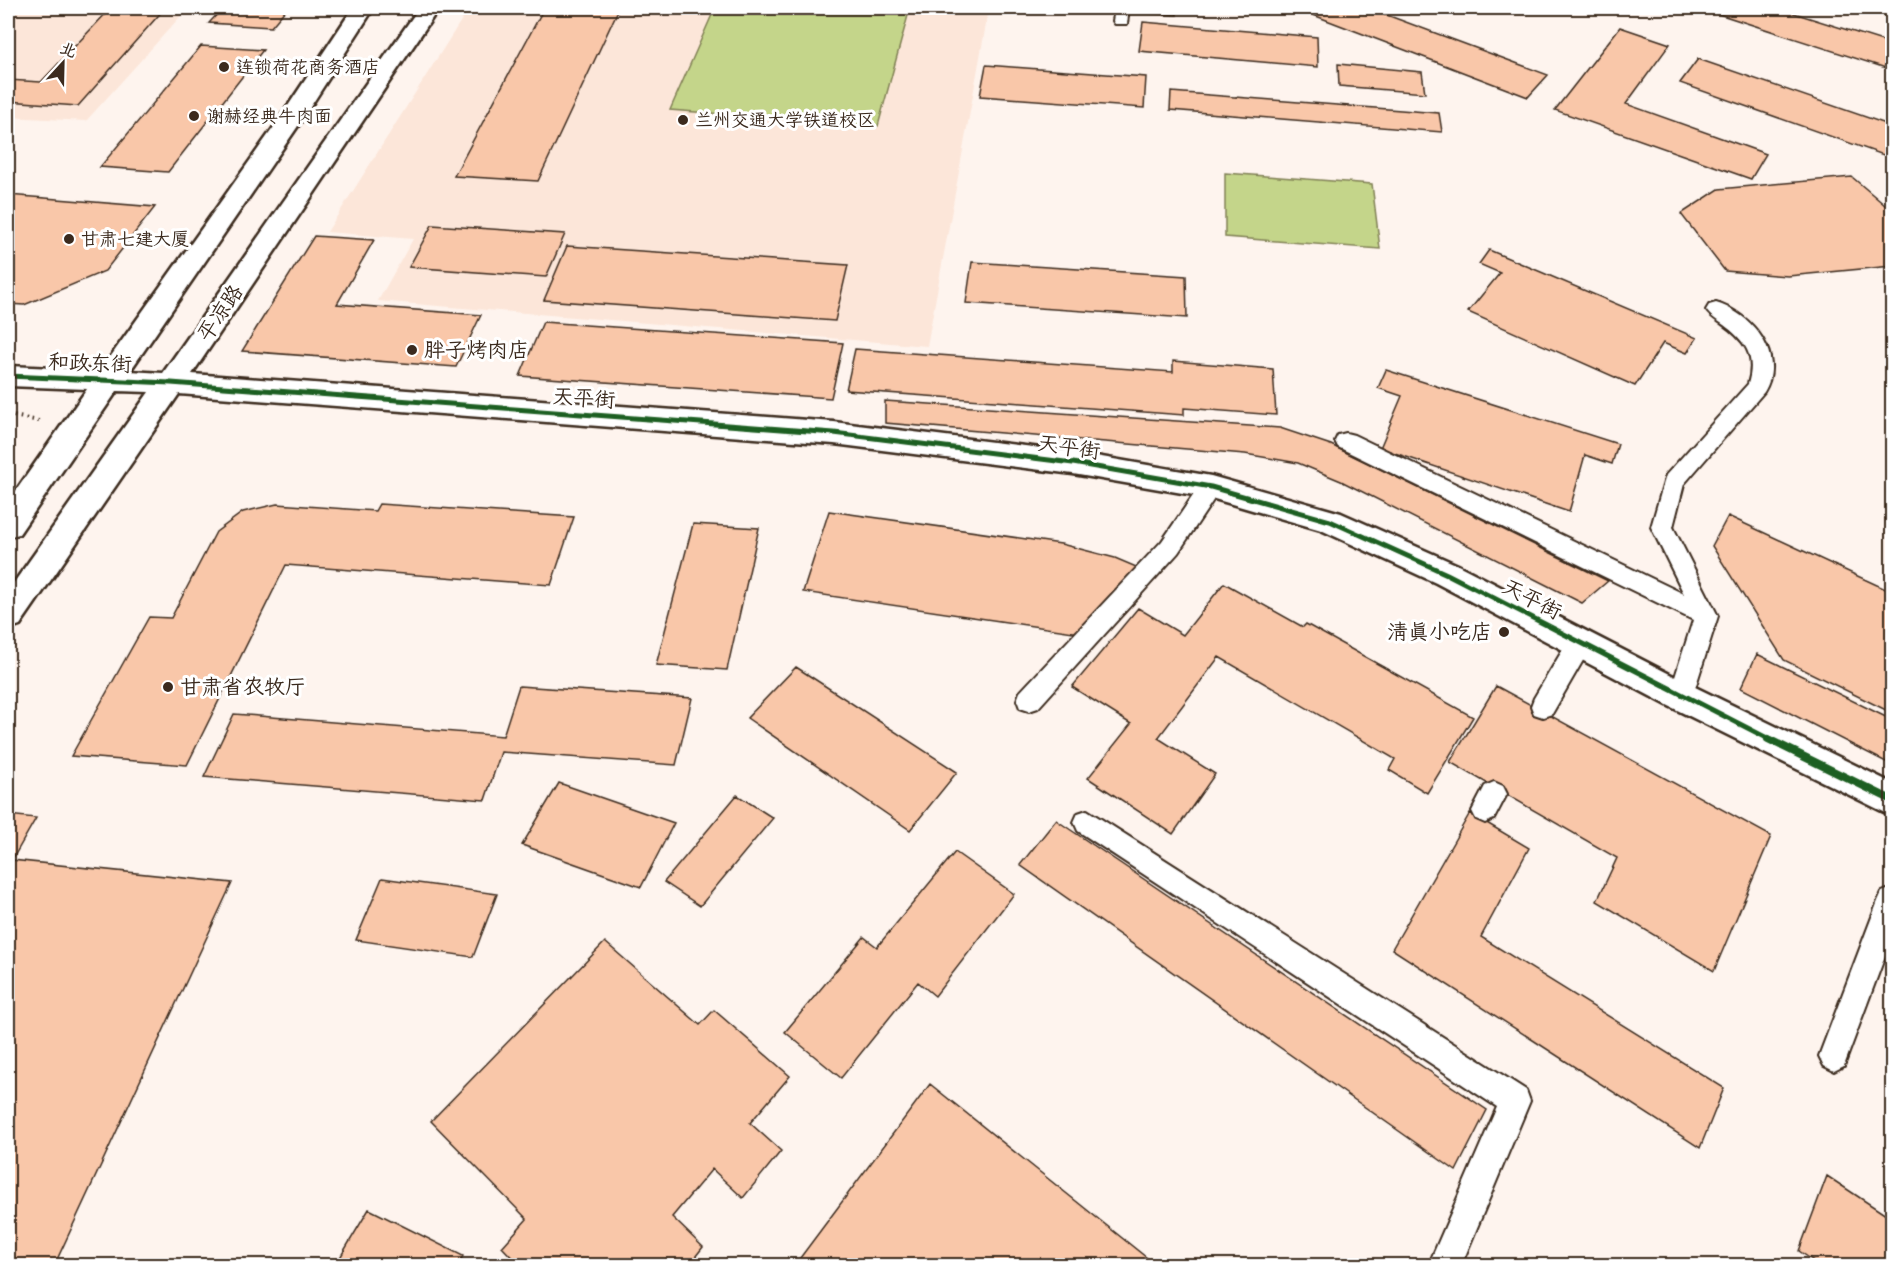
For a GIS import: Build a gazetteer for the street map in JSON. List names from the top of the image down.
{
  "streets": {
    "street": ["平凉路", "和政东街", "天平街"]
  },
  "crossings": [
    ["平凉路", "和政东街"],
    ["平凉路", "天平街"],
    ["和政东街", "天平街"]
  ],
  "places": [
    "连锁荷花商务酒店",
    "谢赫经典牛肉面",
    "兰州交通大学铁道校区",
    "甘肃七建大厦",
    "胖子烤肉店",
    "清真小吃店",
    "甘肃省农牧厅"
  ],
  "north": "top"
}
